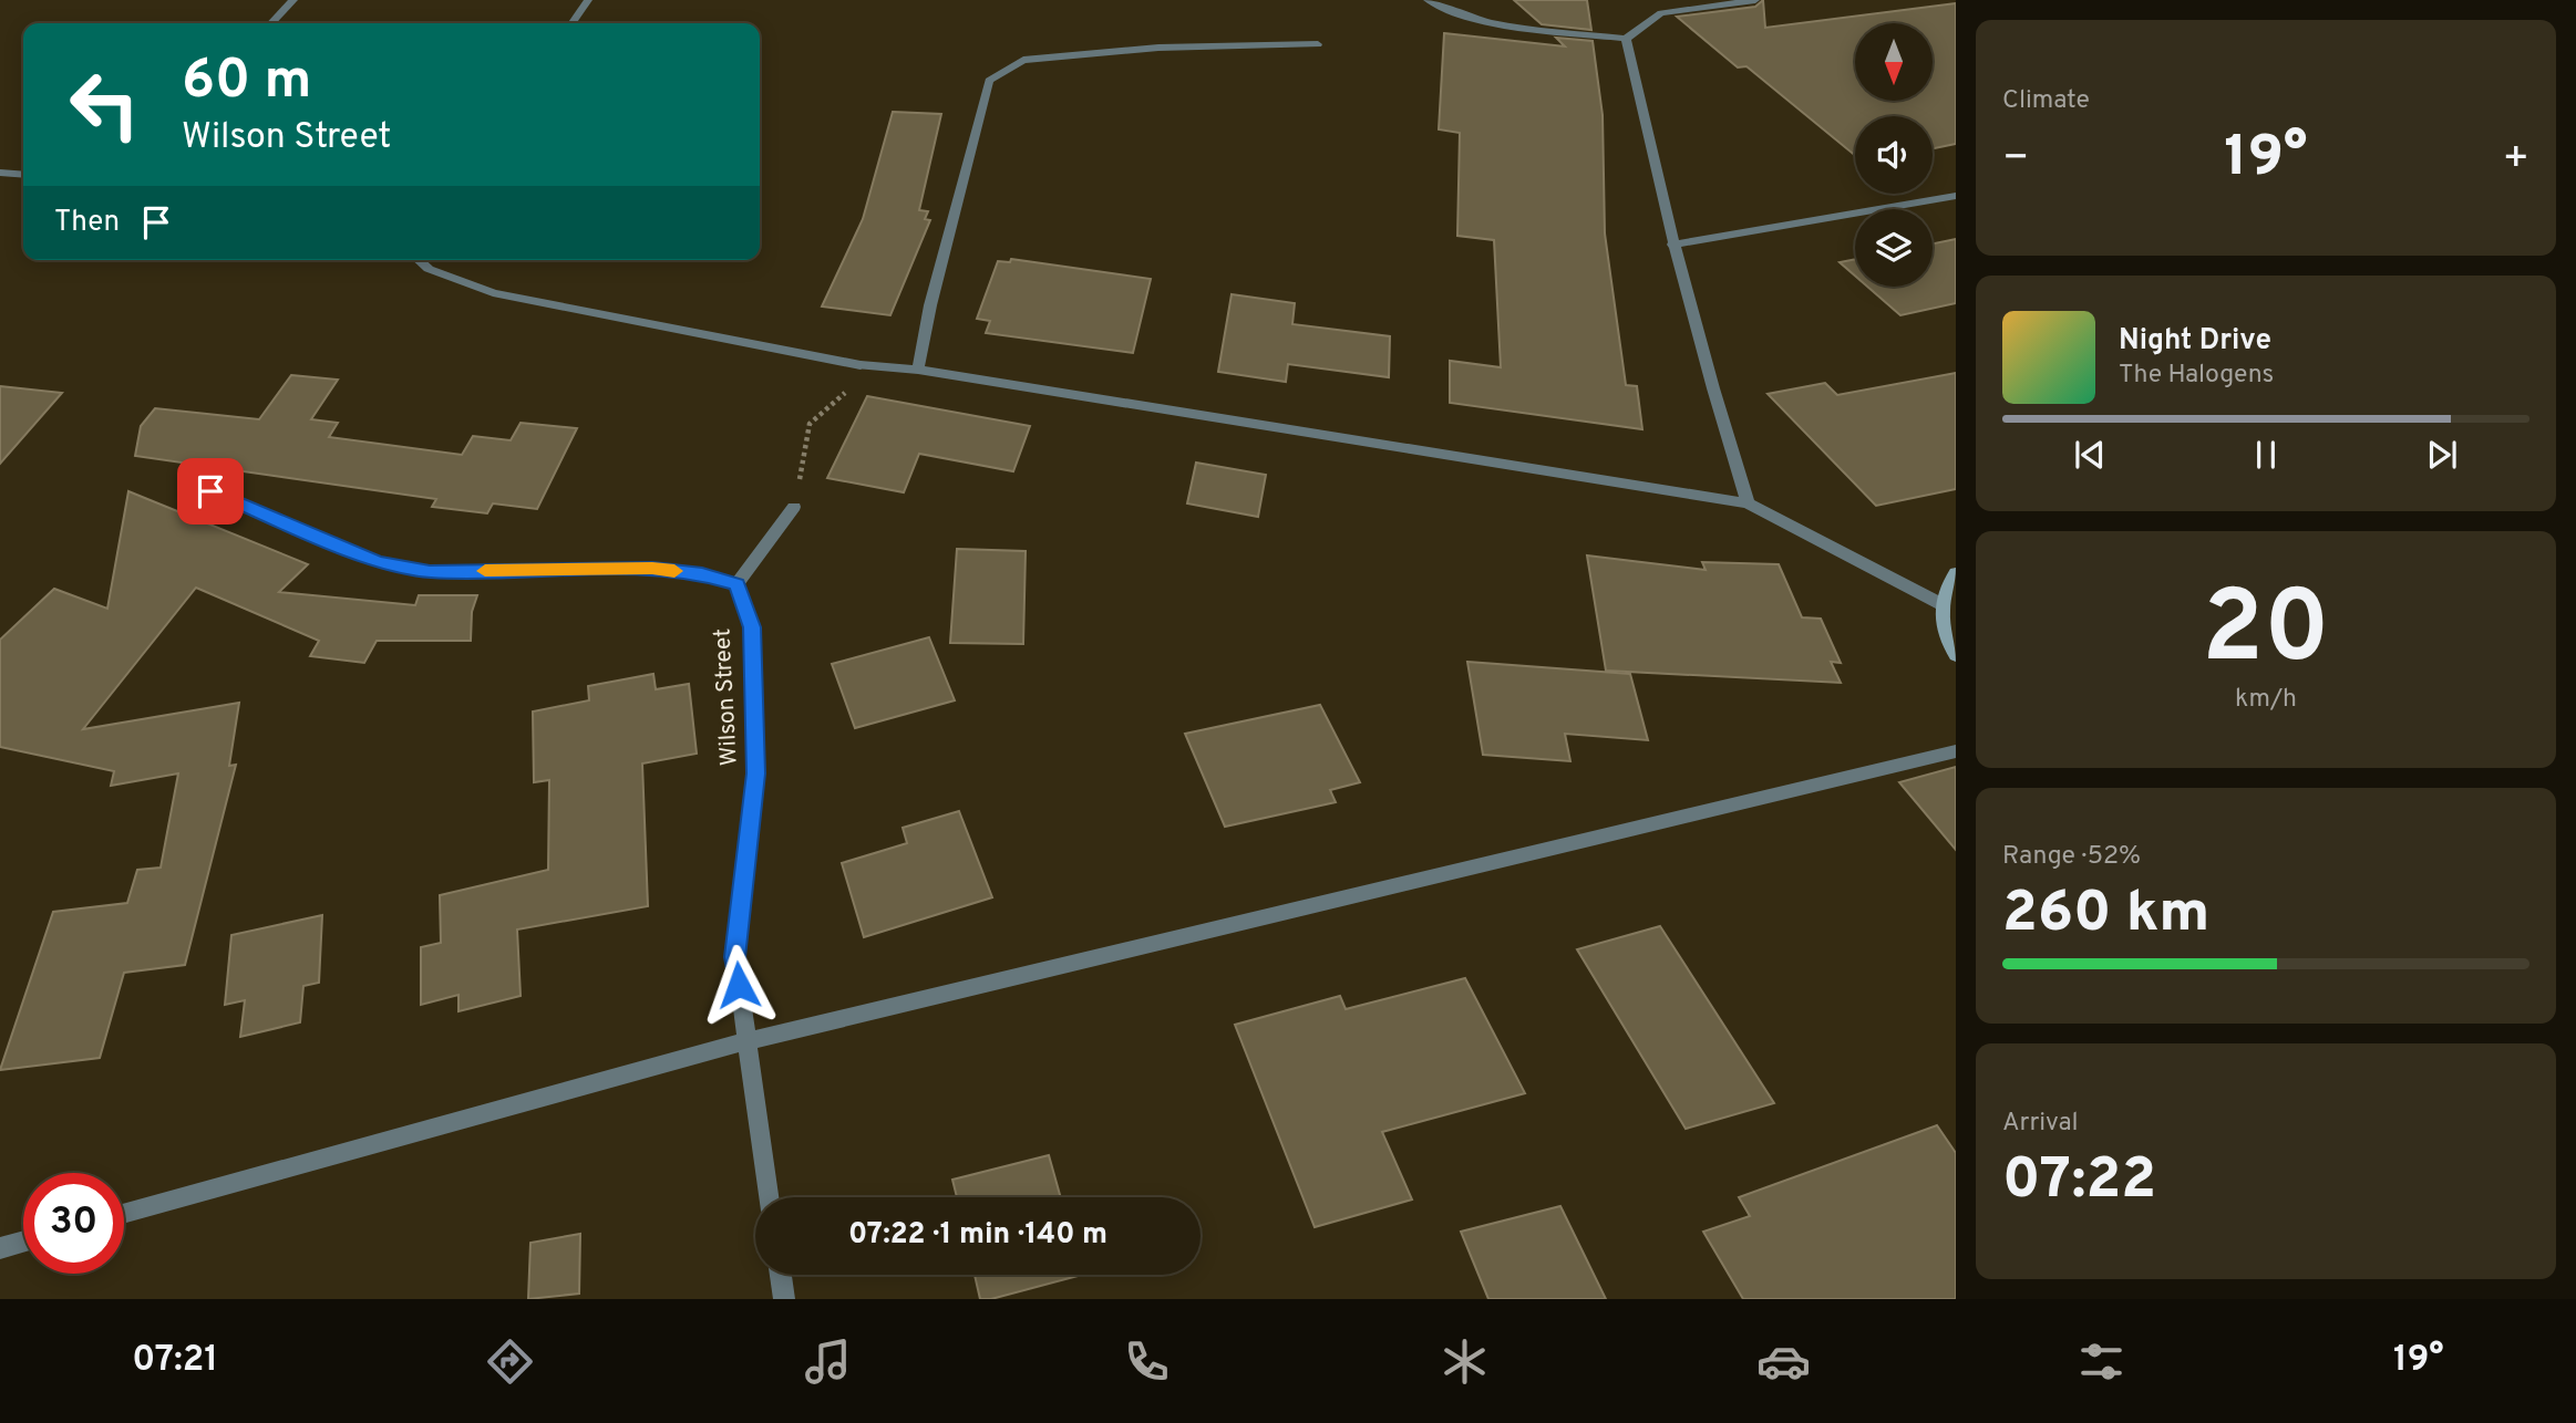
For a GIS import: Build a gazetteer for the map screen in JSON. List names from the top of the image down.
{
  "streets": {
    "street": ["Wilson Street"]
  },
  "north": "bottom",
  "page": {
    "tile": [
      "Climate",
      ["20", "km/h"],
      ["Range · 52%", "260 km"],
      ["Arrival", "07:22"]
    ],
    "turn": ["60 m", "Wilson Street"],
    "heat": ["−", "19°", "+"],
    "then": "Then",
    "song": ["Night Drive", "The Halogens"],
    "limit": "30",
    "trip": "07:22 · 1 min · 140 m",
    "tabs": ["07:21", "19°"]
  }
}
